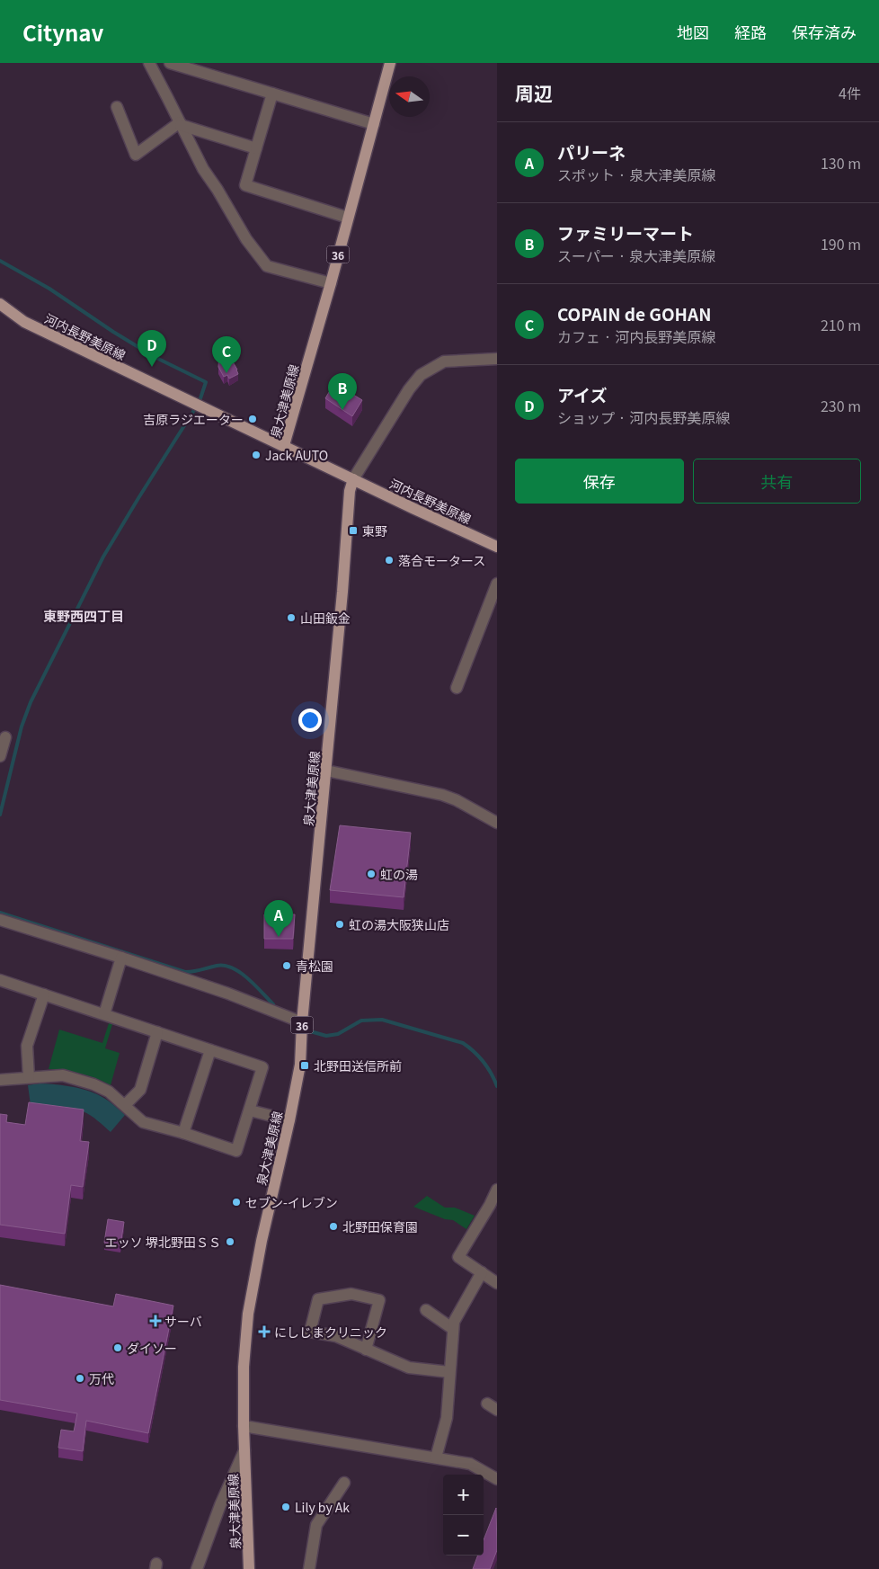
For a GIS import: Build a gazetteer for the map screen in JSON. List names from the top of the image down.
{
  "streets": {
    "main road": ["36", "河内長野美原線", "泉大津美原線"]
  },
  "crossings": [
    ["河内長野美原線", "泉大津美原線"]
  ],
  "districts": ["東野西四丁目"],
  "places": {
    "other": [
      "吉原ラジエーター",
      "Jack AUTO",
      "落合モータース",
      "山田鈑金",
      "虹の湯",
      "虹の湯大阪狭山店",
      "青松園",
      "セブン-イレブン",
      "北野田保育園",
      "エッソ 堺北野田ＳＳ",
      "ダイソー",
      "万代",
      "Lily by Ak"
    ],
    "transit": ["東野", "北野田送信所前"],
    "health": ["サーバ", "にしじまクリニック"]
  },
  "north": "left",
  "page": {
    "header": "Citynav",
    "nav": ["地図", "経路", "保存済み"],
    "heading": ["周辺", "4件"],
    "list": [
      {
        "mark": "A",
        "name": "パリーネ",
        "note": "スポット · 泉大津美原線",
        "value": "130 m"
      },
      {
        "mark": "B",
        "name": "ファミリーマート",
        "note": "スーパー · 泉大津美原線",
        "value": "190 m"
      },
      {
        "mark": "C",
        "name": "COPAIN de GOHAN",
        "note": "カフェ · 河内長野美原線",
        "value": "210 m"
      },
      {
        "mark": "D",
        "name": "アイズ",
        "note": "ショップ · 河内長野美原線",
        "value": "230 m"
      }
    ],
    "pins": [
      "D",
      "C",
      "B",
      "A"
    ],
    "buttons": ["保存", "共有"],
    "map_buttons": ["+", "−"]
  }
}
